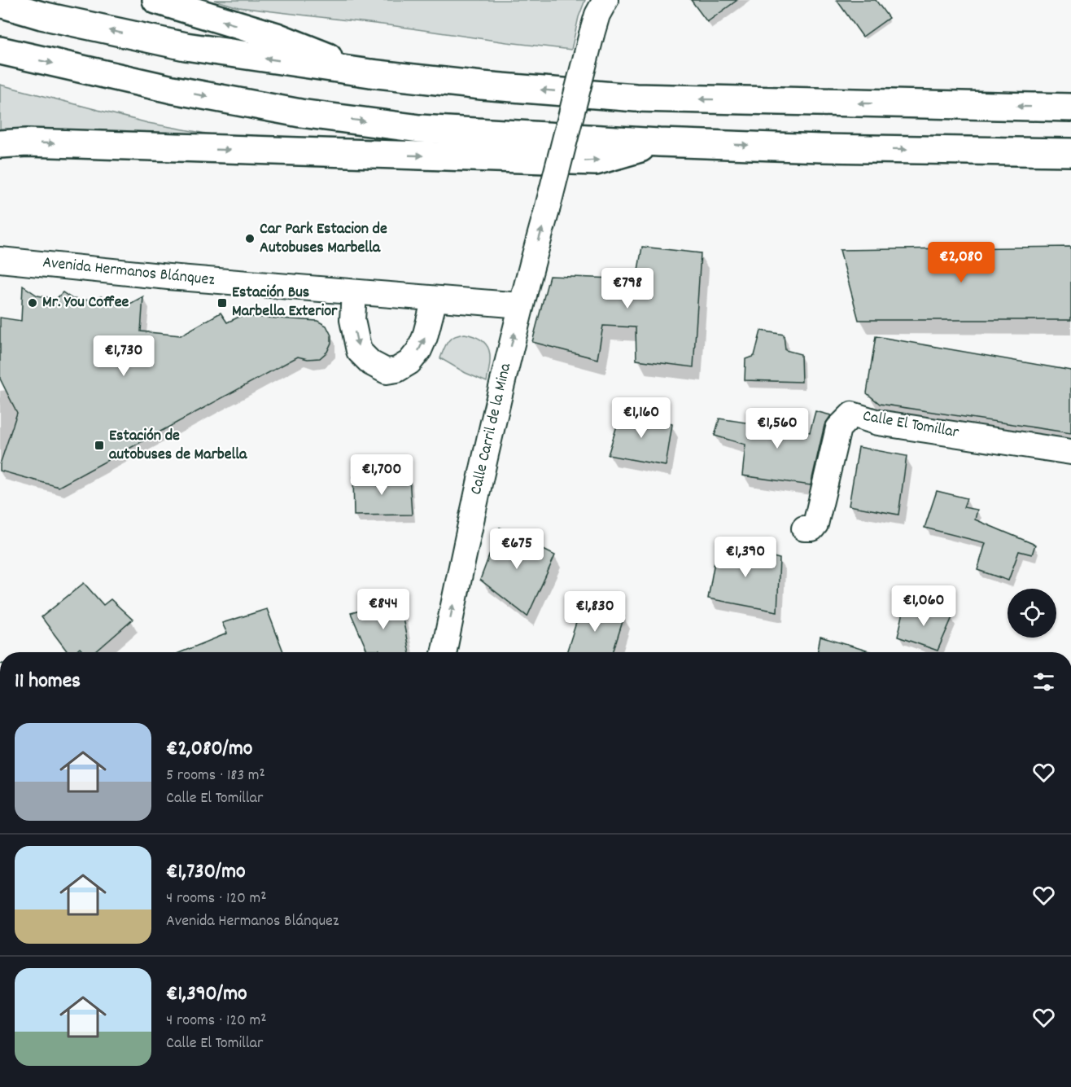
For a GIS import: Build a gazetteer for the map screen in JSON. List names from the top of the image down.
{
  "streets": {
    "street": ["Avenida Hermanos Blánquez", "Calle El Tomillar", "Calle Carril de la Mina"]
  },
  "crossings": [
    ["Avenida Hermanos Blánquez", "Calle Carril de la Mina"]
  ],
  "one_way": ["Calle Carril de la Mina"],
  "places": {
    "other": ["Car Park Estacion de Autobuses Marbella", "Mr. You Coffee"],
    "transit": ["Estación Bus Marbella Exterior", "Estación de autobuses de Marbella"]
  },
  "page": {
    "price": [
      "€2,080",
      "€798",
      "€1,730",
      "€1,160",
      "€1,560",
      "€1,700",
      "€675",
      "€1,390",
      "€1,060",
      "€844",
      "€1,830"
    ],
    "heading": "11 homes",
    "list": [
      {
        "name": "€2,080/mo",
        "note": "5 rooms · 183 m² · Calle El Tomillar"
      },
      {
        "name": "€1,730/mo",
        "note": "4 rooms · 120 m² · Avenida Hermanos Blánquez"
      },
      {
        "name": "€1,390/mo",
        "note": "4 rooms · 120 m² · Calle El Tomillar"
      }
    ]
  }
}
